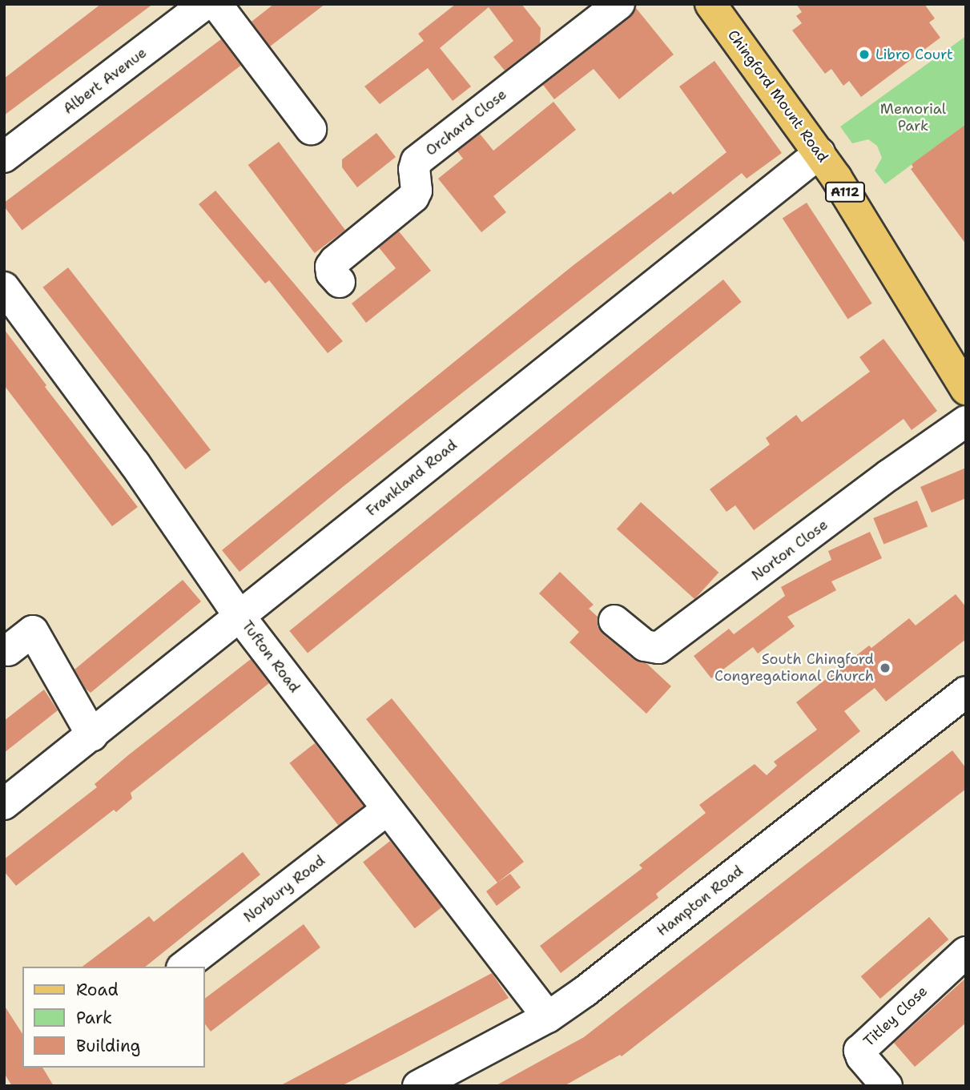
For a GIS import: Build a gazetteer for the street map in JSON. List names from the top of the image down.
{
  "streets": {
    "main road": ["Chingford Mount Road", "A112"],
    "street": [
      "Albert Avenue",
      "Orchard Close",
      "Frankland Road",
      "Norton Close",
      "Tufton Road",
      "Norbury Road",
      "Hampton Road",
      "Titley Close"
    ]
  },
  "crossings": [
    ["Chingford Mount Road", "Frankland Road"],
    ["Frankland Road", "Tufton Road"],
    ["Tufton Road", "Norbury Road"],
    ["Tufton Road", "Hampton Road"]
  ],
  "parks": ["Memorial Park"],
  "places": ["Libro Court", "South Chingford Congregational Church"],
  "legend": ["Road", "Park", "Building"]
}
